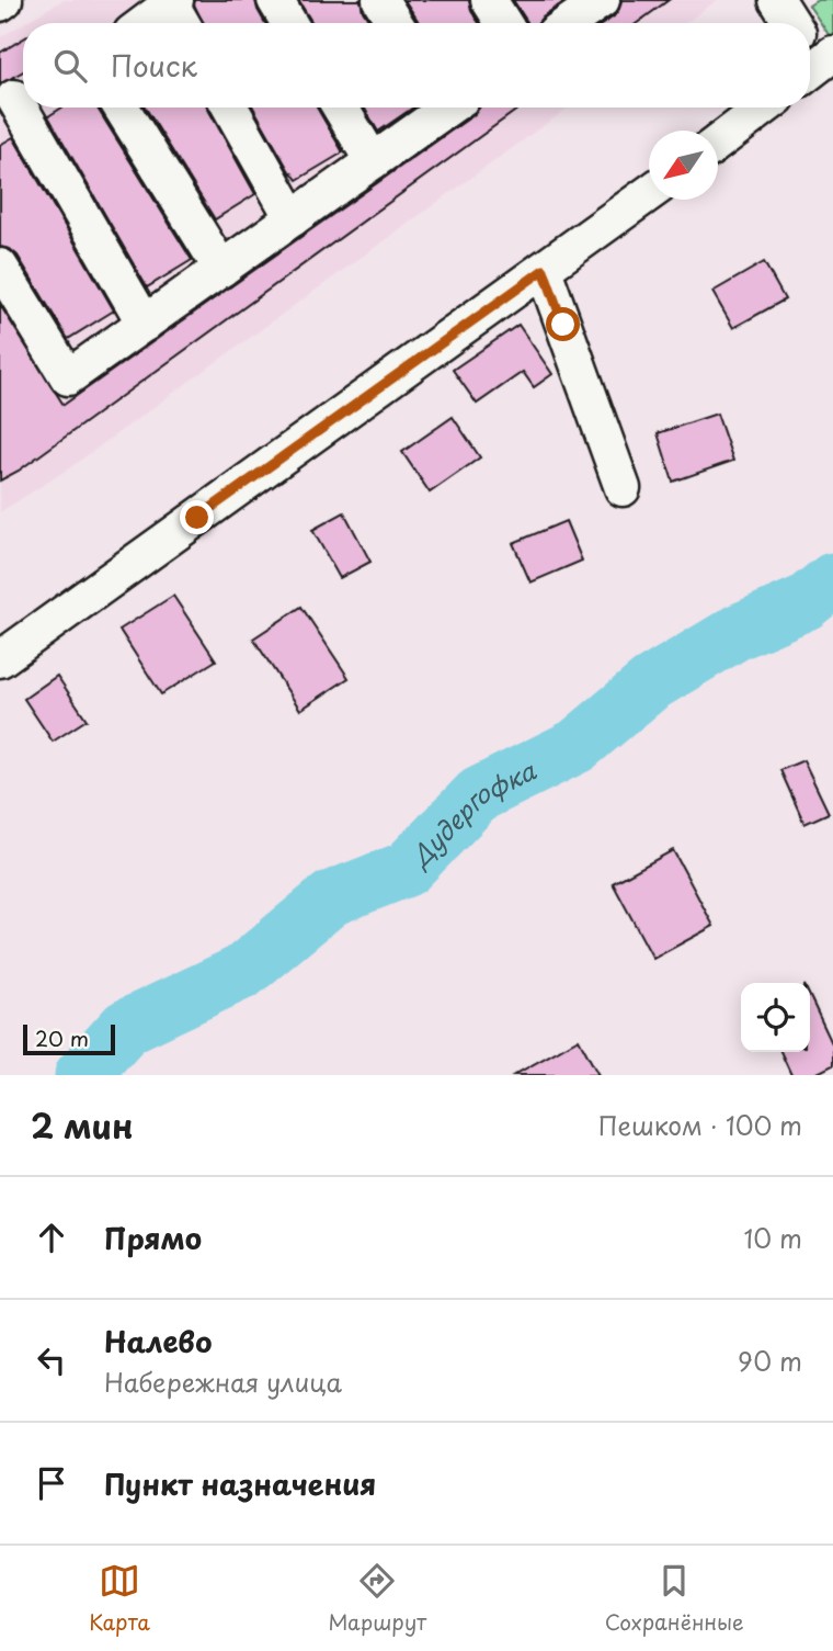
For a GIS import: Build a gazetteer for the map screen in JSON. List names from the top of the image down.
{
  "water": ["Дудергофка"],
  "scale_bar": "20 m",
  "north": "bottom left",
  "page": {
    "search": "Поиск",
    "scale": "20 m",
    "heading": ["2 мин", "Пешком · 100 m"],
    "list": [
      ["Прямо", "10 m"],
      ["Налево", "Набережная улица", "90 m"],
      "Пункт назначения"
    ],
    "nav": ["Карта", "Маршрут", "Сохранённые"]
  }
}
